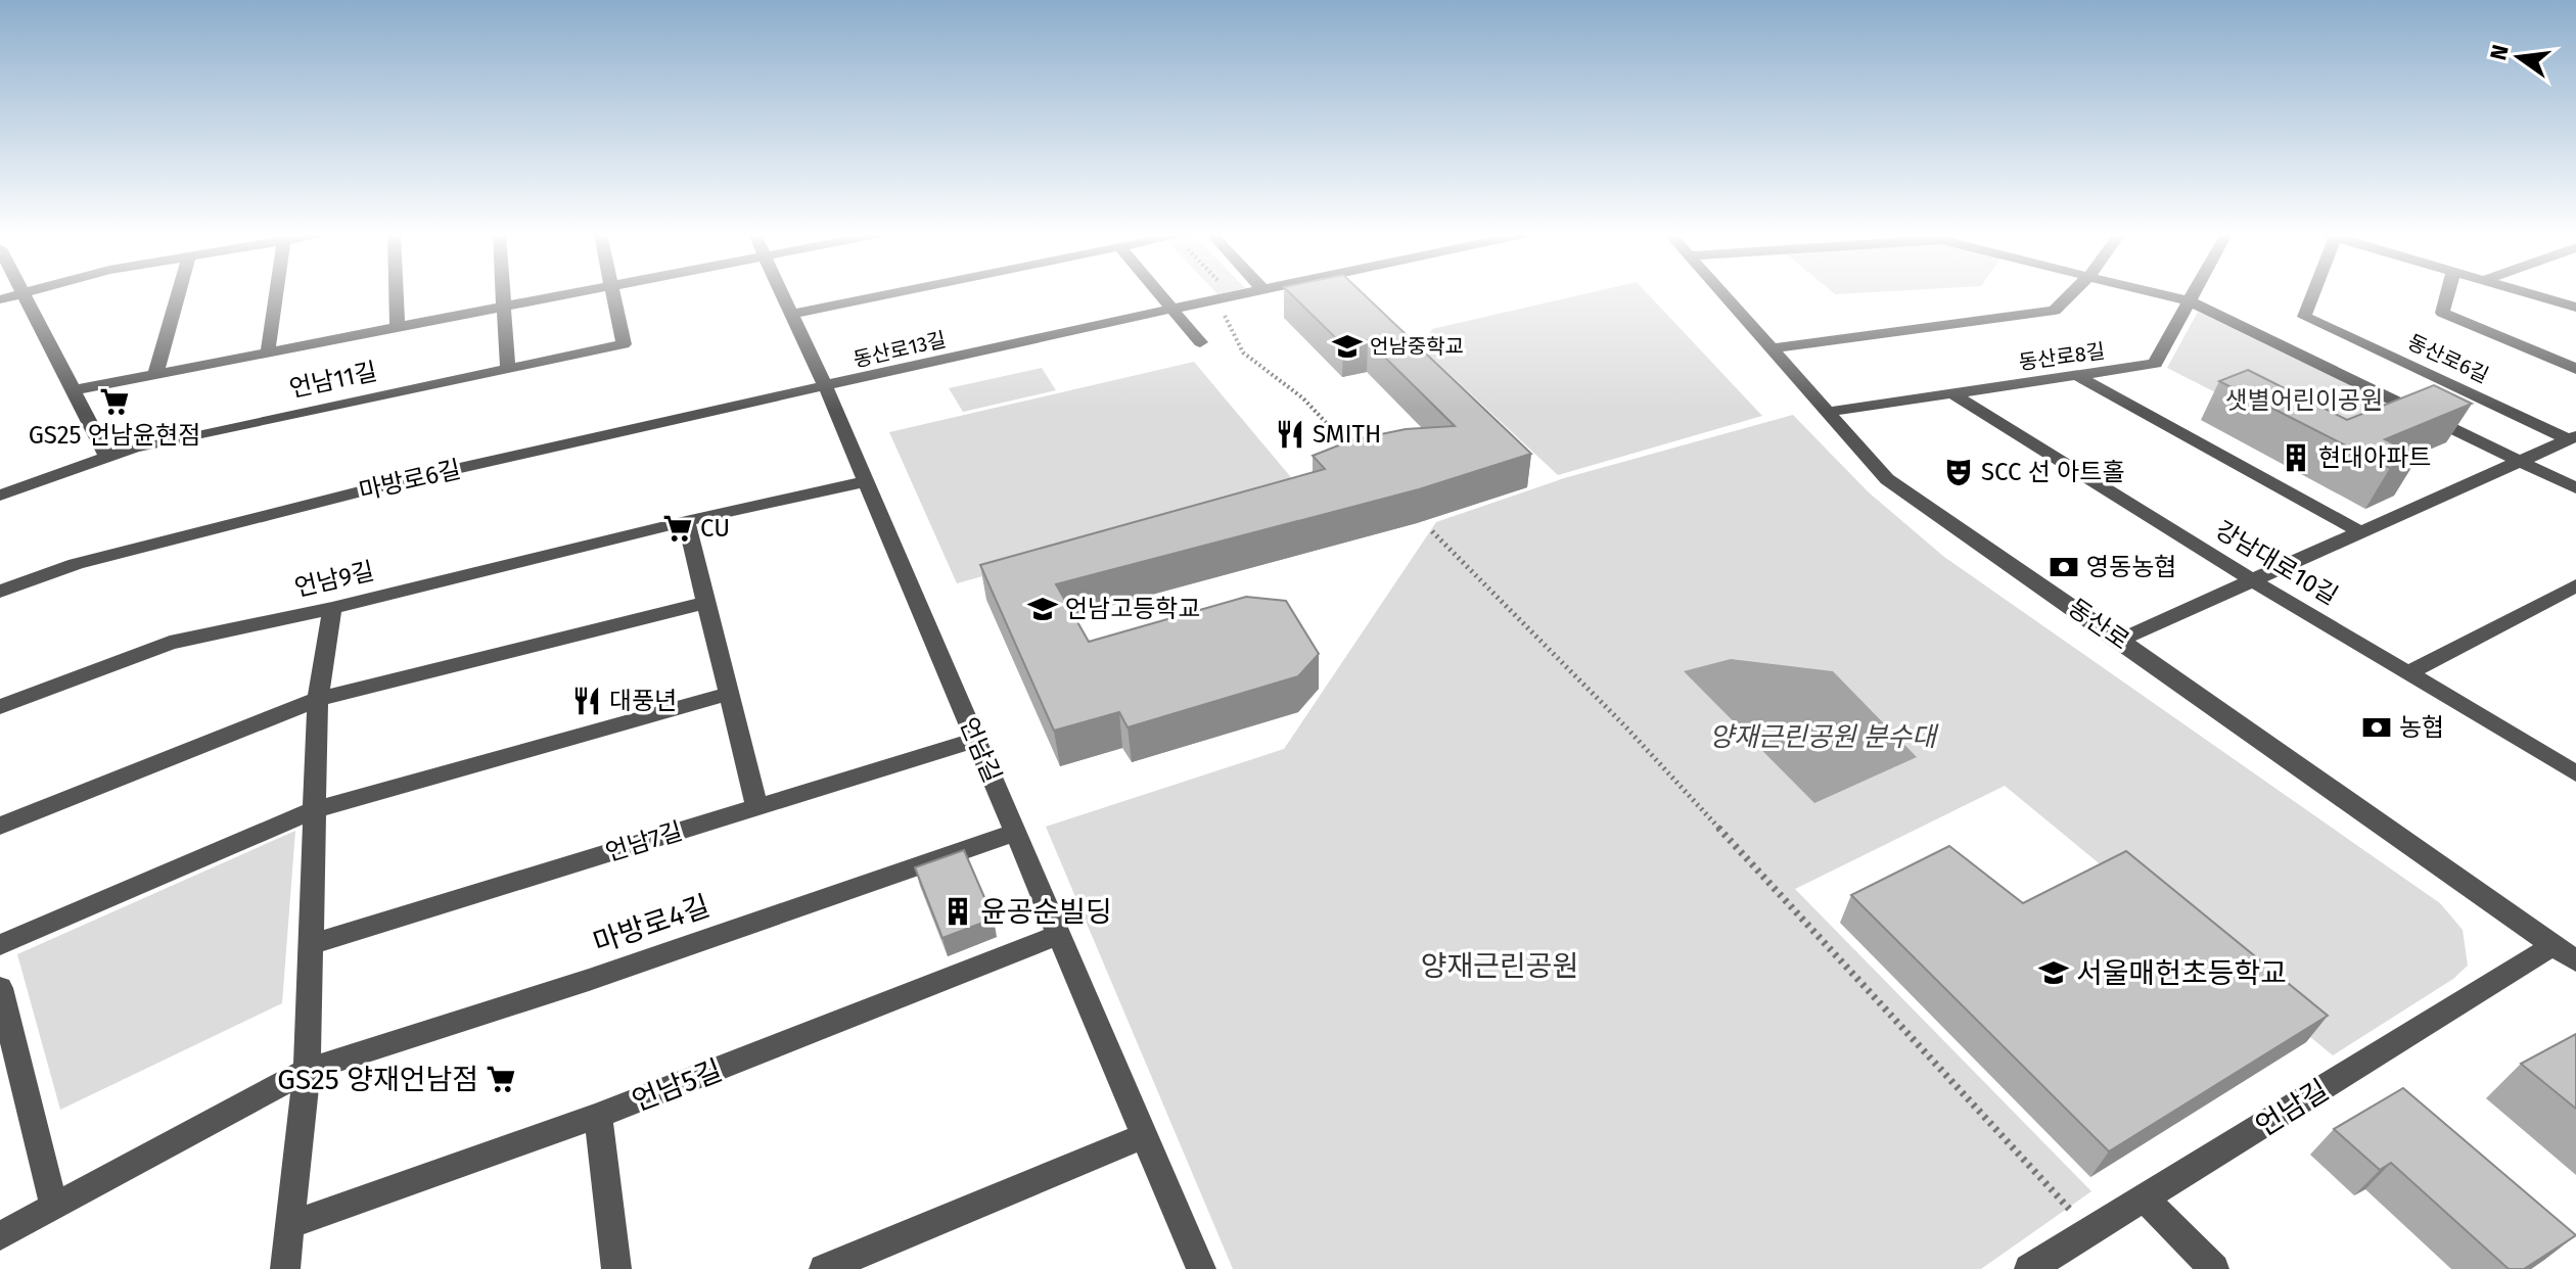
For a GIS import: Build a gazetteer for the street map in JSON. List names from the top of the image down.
{
  "streets": {
    "street": [
      "동산로13길",
      "동산로8길",
      "동산로6길",
      "언남11길",
      "마방로6길",
      "강남대로10길",
      "언남9길",
      "동산로",
      "언남길",
      "언남7길",
      "마방로4길",
      "언남5길"
    ]
  },
  "crossings": [
    ["동산로13길", "마방로6길"],
    ["동산로13길", "언남길"],
    ["동산로8길", "강남대로10길"],
    ["동산로8길", "동산로"],
    ["동산로6길", "강남대로10길"],
    ["동산로6길", "동산로"],
    ["마방로6길", "언남길"],
    ["언남9길", "언남길"],
    ["동산로", "언남길"],
    ["언남길", "언남7길"],
    ["언남길", "마방로4길"],
    ["언남길", "언남5길"]
  ],
  "water": ["양재근린공원 분수대"],
  "parks": ["샛별어린이공원", "양재근린공원"],
  "places": {
    "school or university": ["언남중학교", "언남고등학교", "서울매헌초등학교"],
    "supermarket": ["GS25 언남윤현점", "CU", "GS25 양재언남점"],
    "restaurant": ["SMITH", "대풍년"],
    "building": ["현대아파트", "윤공순빌딩"],
    "theatre": ["SCC 선 아트홀"],
    "bank": ["영동농협", "농협"]
  },
  "north": "left"
}
